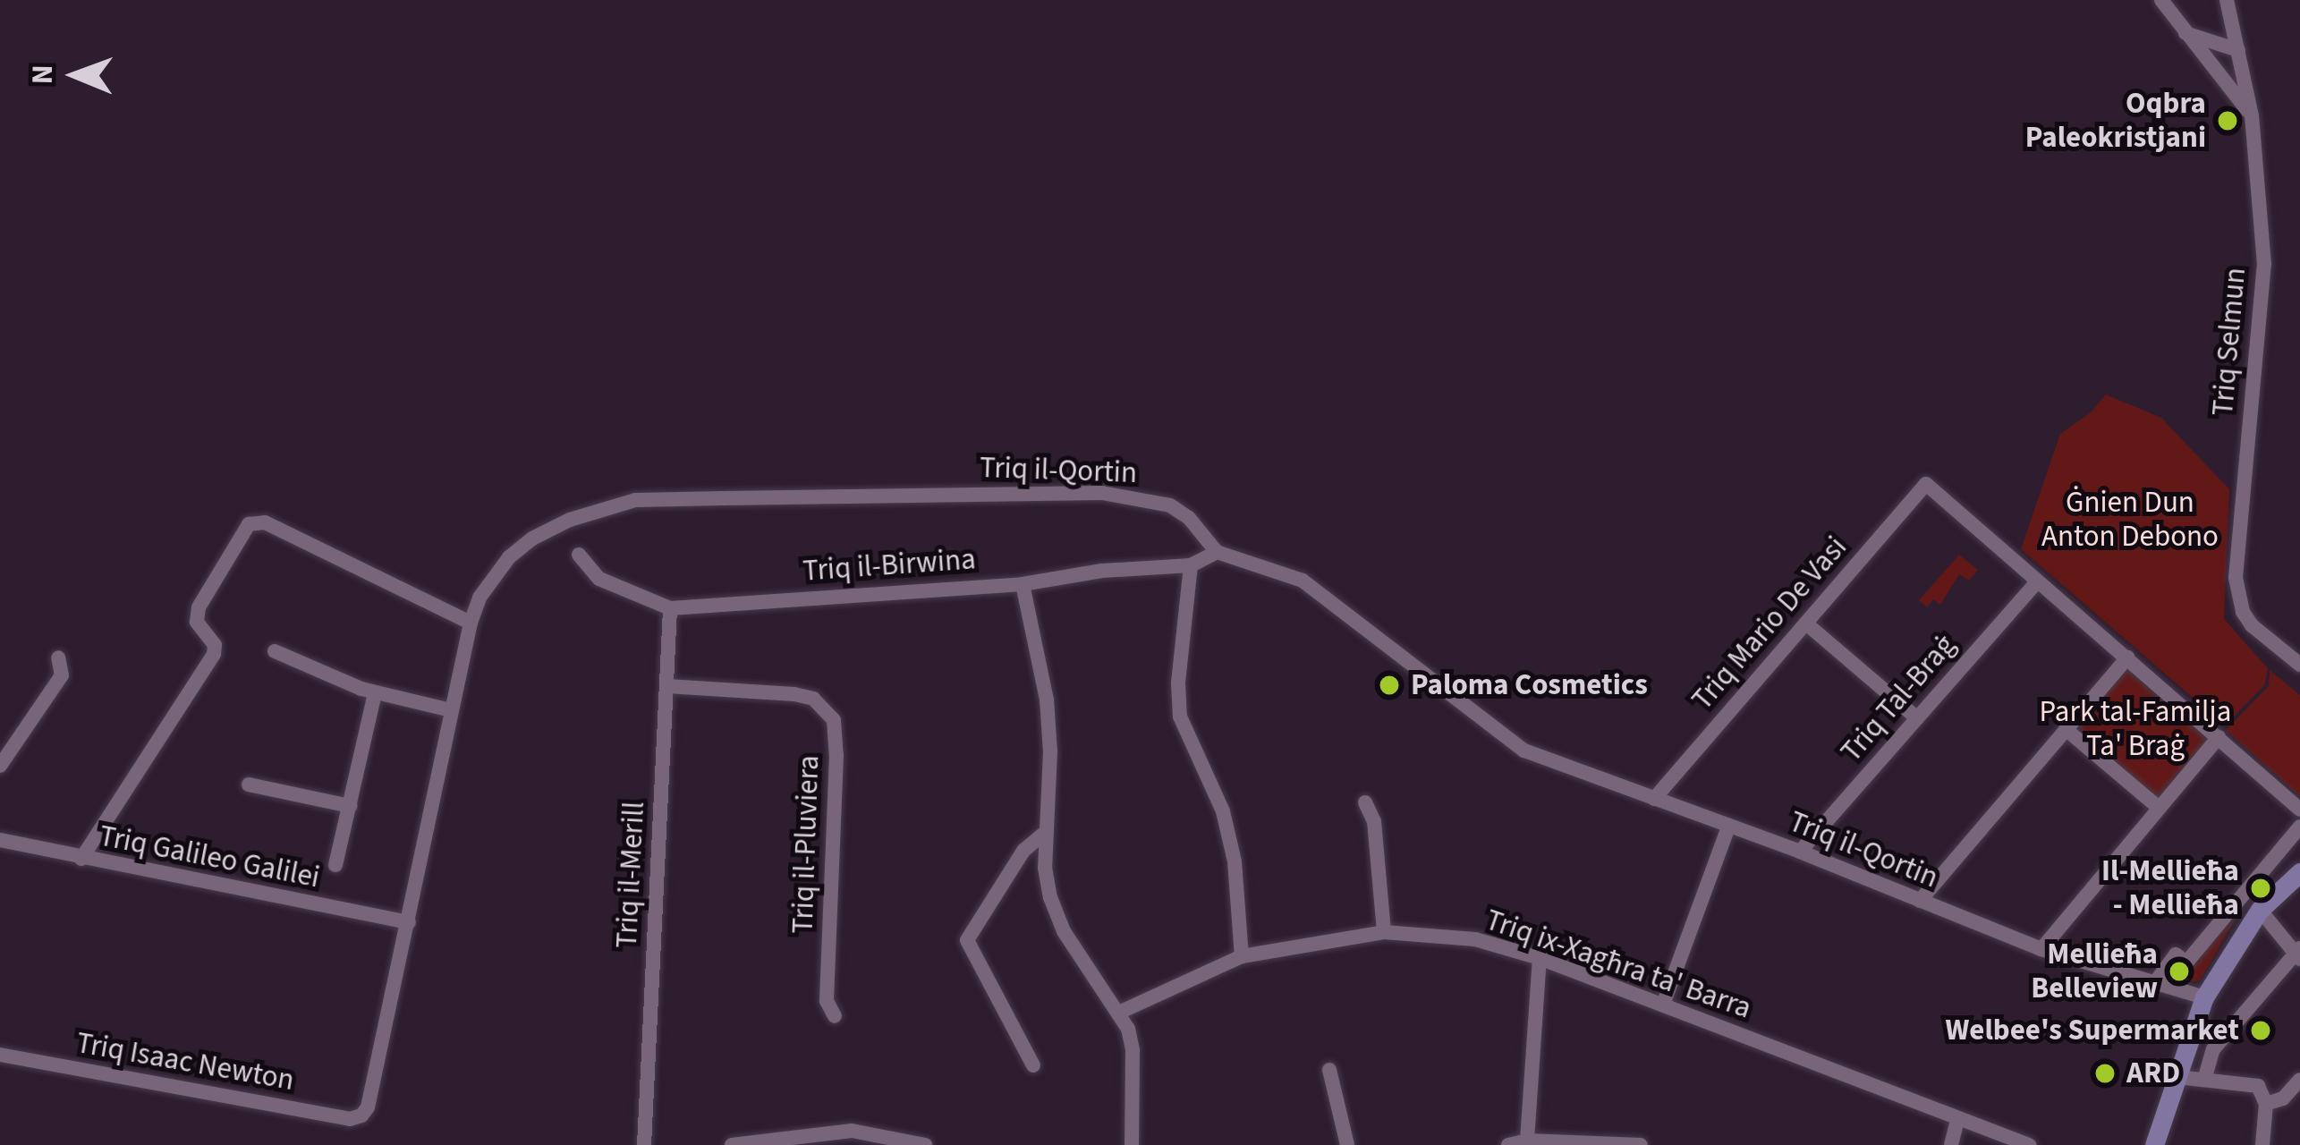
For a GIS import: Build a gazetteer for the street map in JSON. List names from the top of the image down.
{
  "streets": {
    "street": [
      "Triq Selmun",
      "Triq il-Qortin",
      "Triq il-Birwina",
      "Triq Mario De Vasi",
      "Triq Tal-Braġ",
      "Triq il-Pluviera",
      "Triq Galileo Galilei",
      "Triq il-Merill",
      "Triq ix-Xagħra ta' Barra",
      "Triq Isaac Newton"
    ]
  },
  "crossings": [
    ["Triq il-Qortin", "Triq il-Birwina"],
    ["Triq il-Qortin", "Triq Mario De Vasi"],
    ["Triq il-Qortin", "Triq Tal-Braġ"],
    ["Triq il-Qortin", "Triq Galileo Galilei"],
    ["Triq il-Qortin", "Triq Isaac Newton"],
    ["Triq il-Birwina", "Triq il-Merill"],
    ["Triq Mario De Vasi", "Triq Tal-Braġ"],
    ["Triq il-Pluviera", "Triq il-Merill"]
  ],
  "parks": ["Ġnien Dun Anton Debono", "Park tal-Familja Ta' Braġ"],
  "places": [
    "Oqbra Paleokristjani",
    "Paloma Cosmetics",
    "Il-Mellieħa - Mellieħa",
    "Mellieħa Belleview",
    "Welbee's Supermarket",
    "ARD"
  ],
  "north": "left"
}
